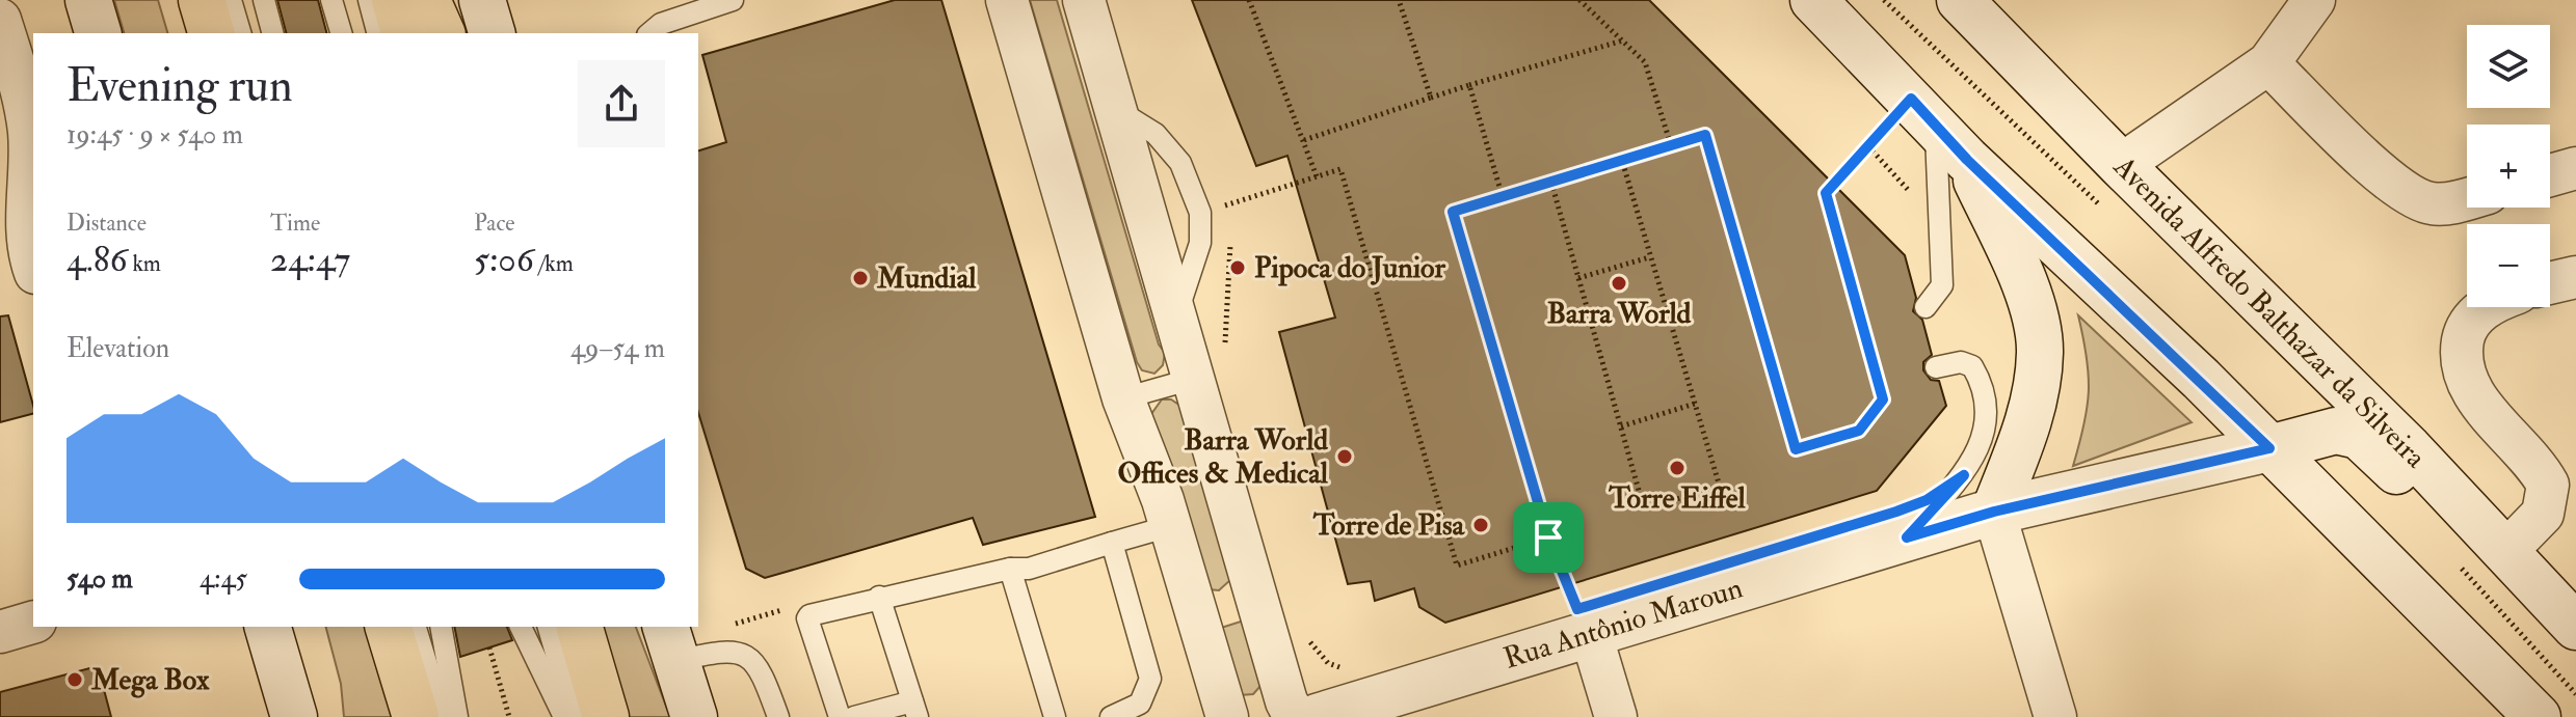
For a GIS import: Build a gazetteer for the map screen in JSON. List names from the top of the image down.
{
  "streets": {
    "main road": ["Avenida Alfredo Balthazar da Silveira", "Rua Antônio Maroun"]
  },
  "places": [
    "Pipoca do Junior",
    "Mundial",
    "Barra World",
    "Barra World Offices & Medical",
    "Torre Eiffel",
    "Torre de Pisa",
    "Mega Box"
  ],
  "page": {
    "map_buttons": ["+", "−"],
    "heading": ["Evening run", "19:45 · 9 × 540 m"],
    "stats": [
      ["Distance", "4.86 km"],
      ["Time", "24:47"],
      ["Pace", "5:06 /km"]
    ],
    "chart": ["Elevation", "49–54 m"],
    "list": [
      {
        "name": "540 m",
        "note": "4:45"
      }
    ]
  }
}
